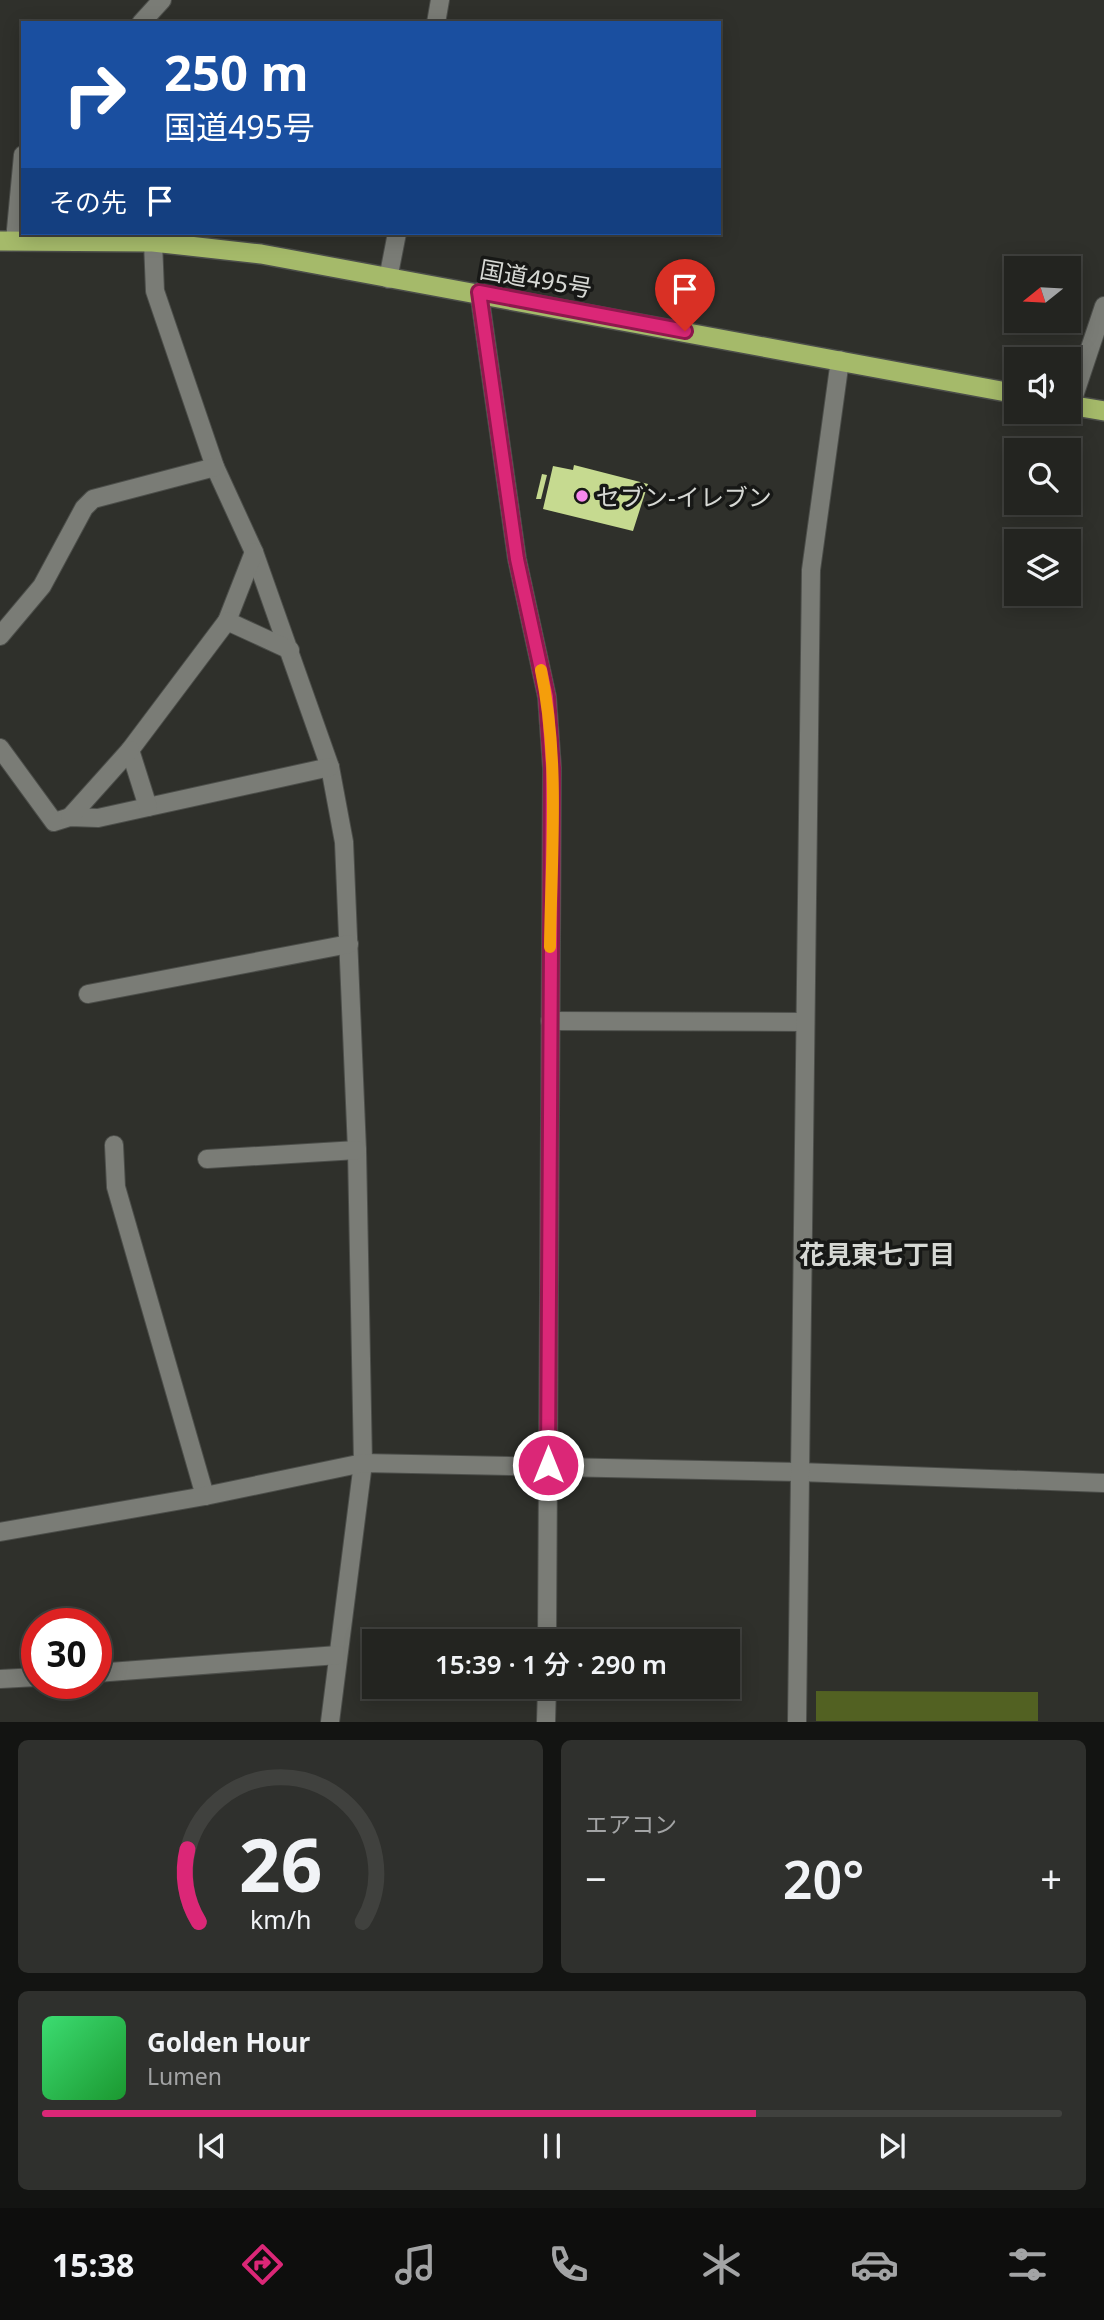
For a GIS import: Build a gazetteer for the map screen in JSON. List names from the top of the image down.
{
  "streets": {
    "highway": ["国道495号"]
  },
  "districts": ["花見東七丁目"],
  "places": ["セブン-イレブン"],
  "north": "left",
  "page": {
    "turn": ["250 m", "国道495号"],
    "then": "その先",
    "limit": "30",
    "trip": "15:39 · 1 分 · 290 m",
    "tile": "エアコン",
    "heat": ["−", "20°", "+"],
    "song": ["Golden Hour", "Lumen"],
    "tabs": "15:38",
    "gauge": ["26", "km/h"]
  }
}
